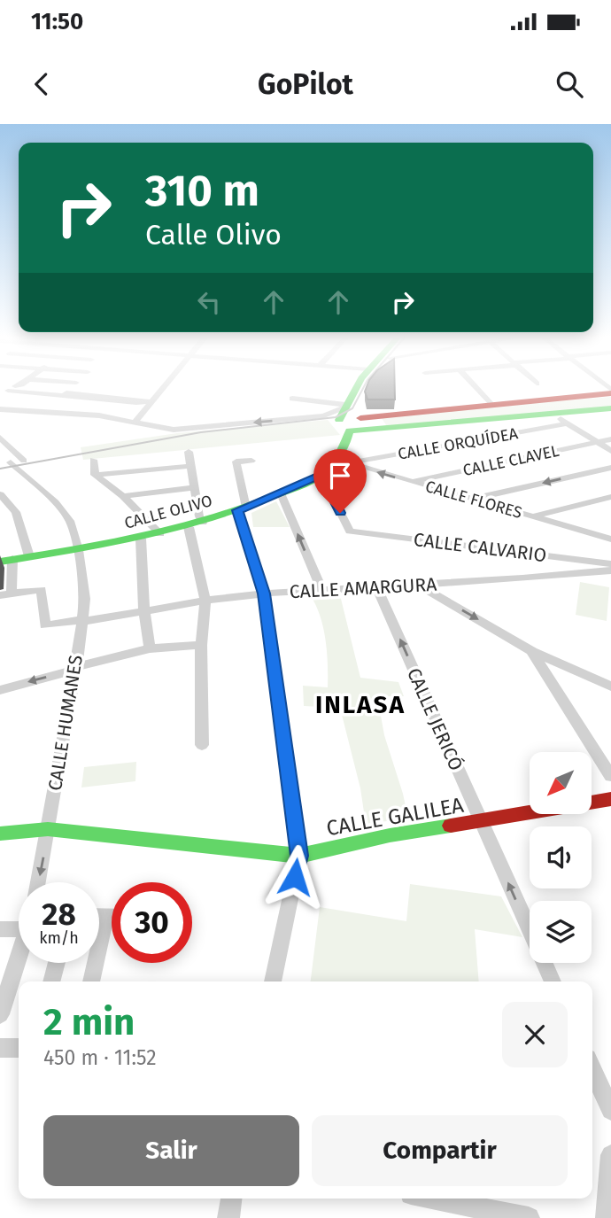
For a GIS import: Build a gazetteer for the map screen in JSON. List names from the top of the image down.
{
  "streets": {
    "street": [
      "CALLE ORQUÍDEA",
      "CALLE CLAVEL",
      "CALLE FLORES",
      "CALLE OLIVO",
      "CALLE CALVARIO",
      "CALLE AMARGURA",
      "CALLE JERICÓ",
      "CALLE HUMANES",
      "CALLE GALILEA"
    ]
  },
  "crossings": [
    ["CALLE ORQUÍDEA", "CALLE FLORES"],
    ["CALLE ORQUÍDEA", "CALLE OLIVO"],
    ["CALLE CLAVEL", "CALLE FLORES"],
    ["CALLE FLORES", "CALLE OLIVO"],
    ["CALLE OLIVO", "CALLE CALVARIO"],
    ["CALLE OLIVO", "CALLE HUMANES"],
    ["CALLE AMARGURA", "CALLE JERICÓ"],
    ["CALLE AMARGURA", "CALLE HUMANES"],
    ["CALLE JERICÓ", "CALLE GALILEA"],
    ["CALLE HUMANES", "CALLE GALILEA"]
  ],
  "one_way": ["CALLE JERICÓ"],
  "districts": ["INLASA"],
  "north": "bottom left",
  "page": {
    "status": "11:50",
    "header": "GoPilot",
    "turn": ["310 m", "Calle Olivo"],
    "speed": "28 km/h",
    "limit": "30",
    "heading": ["2 min", "450 m · 11:52"],
    "buttons": ["Salir", "Compartir"]
  }
}
